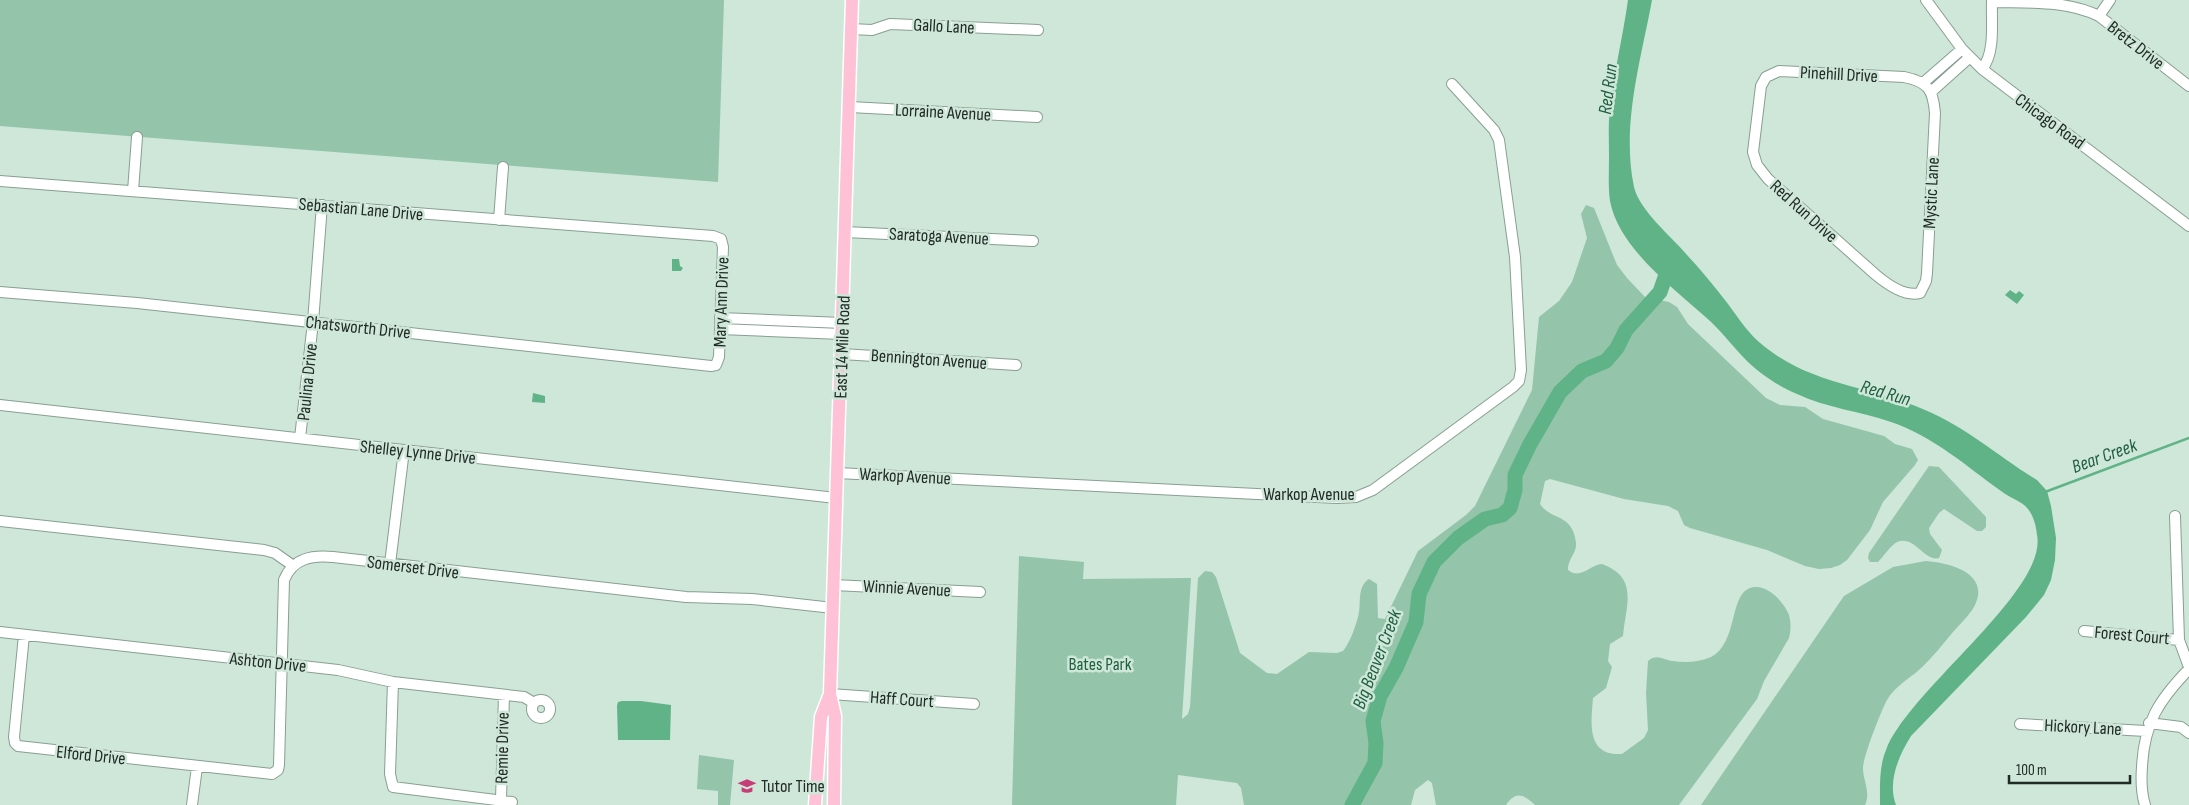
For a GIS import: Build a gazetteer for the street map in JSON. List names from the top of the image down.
{
  "streets": {
    "main road": ["East 14 Mile Road"],
    "street": [
      "Gallo Lane",
      "Bretz Drive",
      "Pinehill Drive",
      "Lorraine Avenue",
      "Chicago Road",
      "Mystic Lane",
      "Sebastian Lane Drive",
      "Red Run Drive",
      "Saratoga Avenue",
      "Mary Ann Drive",
      "Chatsworth Drive",
      "Bennington Avenue",
      "Paulina Drive",
      "Shelley Lynne Drive",
      "Warkop Avenue",
      "Somerset Drive",
      "Winnie Avenue",
      "Forest Court",
      "Ashton Drive",
      "Haff Court",
      "Hickory Lane",
      "Remie Drive",
      "Elford Drive"
    ]
  },
  "crossings": [
    ["Gallo Lane", "East 14 Mile Road"],
    ["Pinehill Drive", "Red Run Drive"],
    ["Lorraine Avenue", "East 14 Mile Road"],
    ["Mystic Lane", "Red Run Drive"],
    ["Sebastian Lane Drive", "Mary Ann Drive"],
    ["Sebastian Lane Drive", "Paulina Drive"],
    ["Saratoga Avenue", "East 14 Mile Road"],
    ["Mary Ann Drive", "Chatsworth Drive"],
    ["Chatsworth Drive", "Paulina Drive"],
    ["East 14 Mile Road", "Bennington Avenue"],
    ["East 14 Mile Road", "Shelley Lynne Drive"],
    ["East 14 Mile Road", "Warkop Avenue"],
    ["East 14 Mile Road", "Somerset Drive"],
    ["East 14 Mile Road", "Winnie Avenue"],
    ["East 14 Mile Road", "Haff Court"],
    ["Paulina Drive", "Shelley Lynne Drive"],
    ["Ashton Drive", "Remie Drive"],
    ["Ashton Drive", "Elford Drive"]
  ],
  "water": ["Red Run", "Bear Creek", "Big Beaver Creek"],
  "parks": ["Bates Park"],
  "places": {
    "school or university": ["Tutor Time"]
  },
  "scale_bar": "100 m"
}
